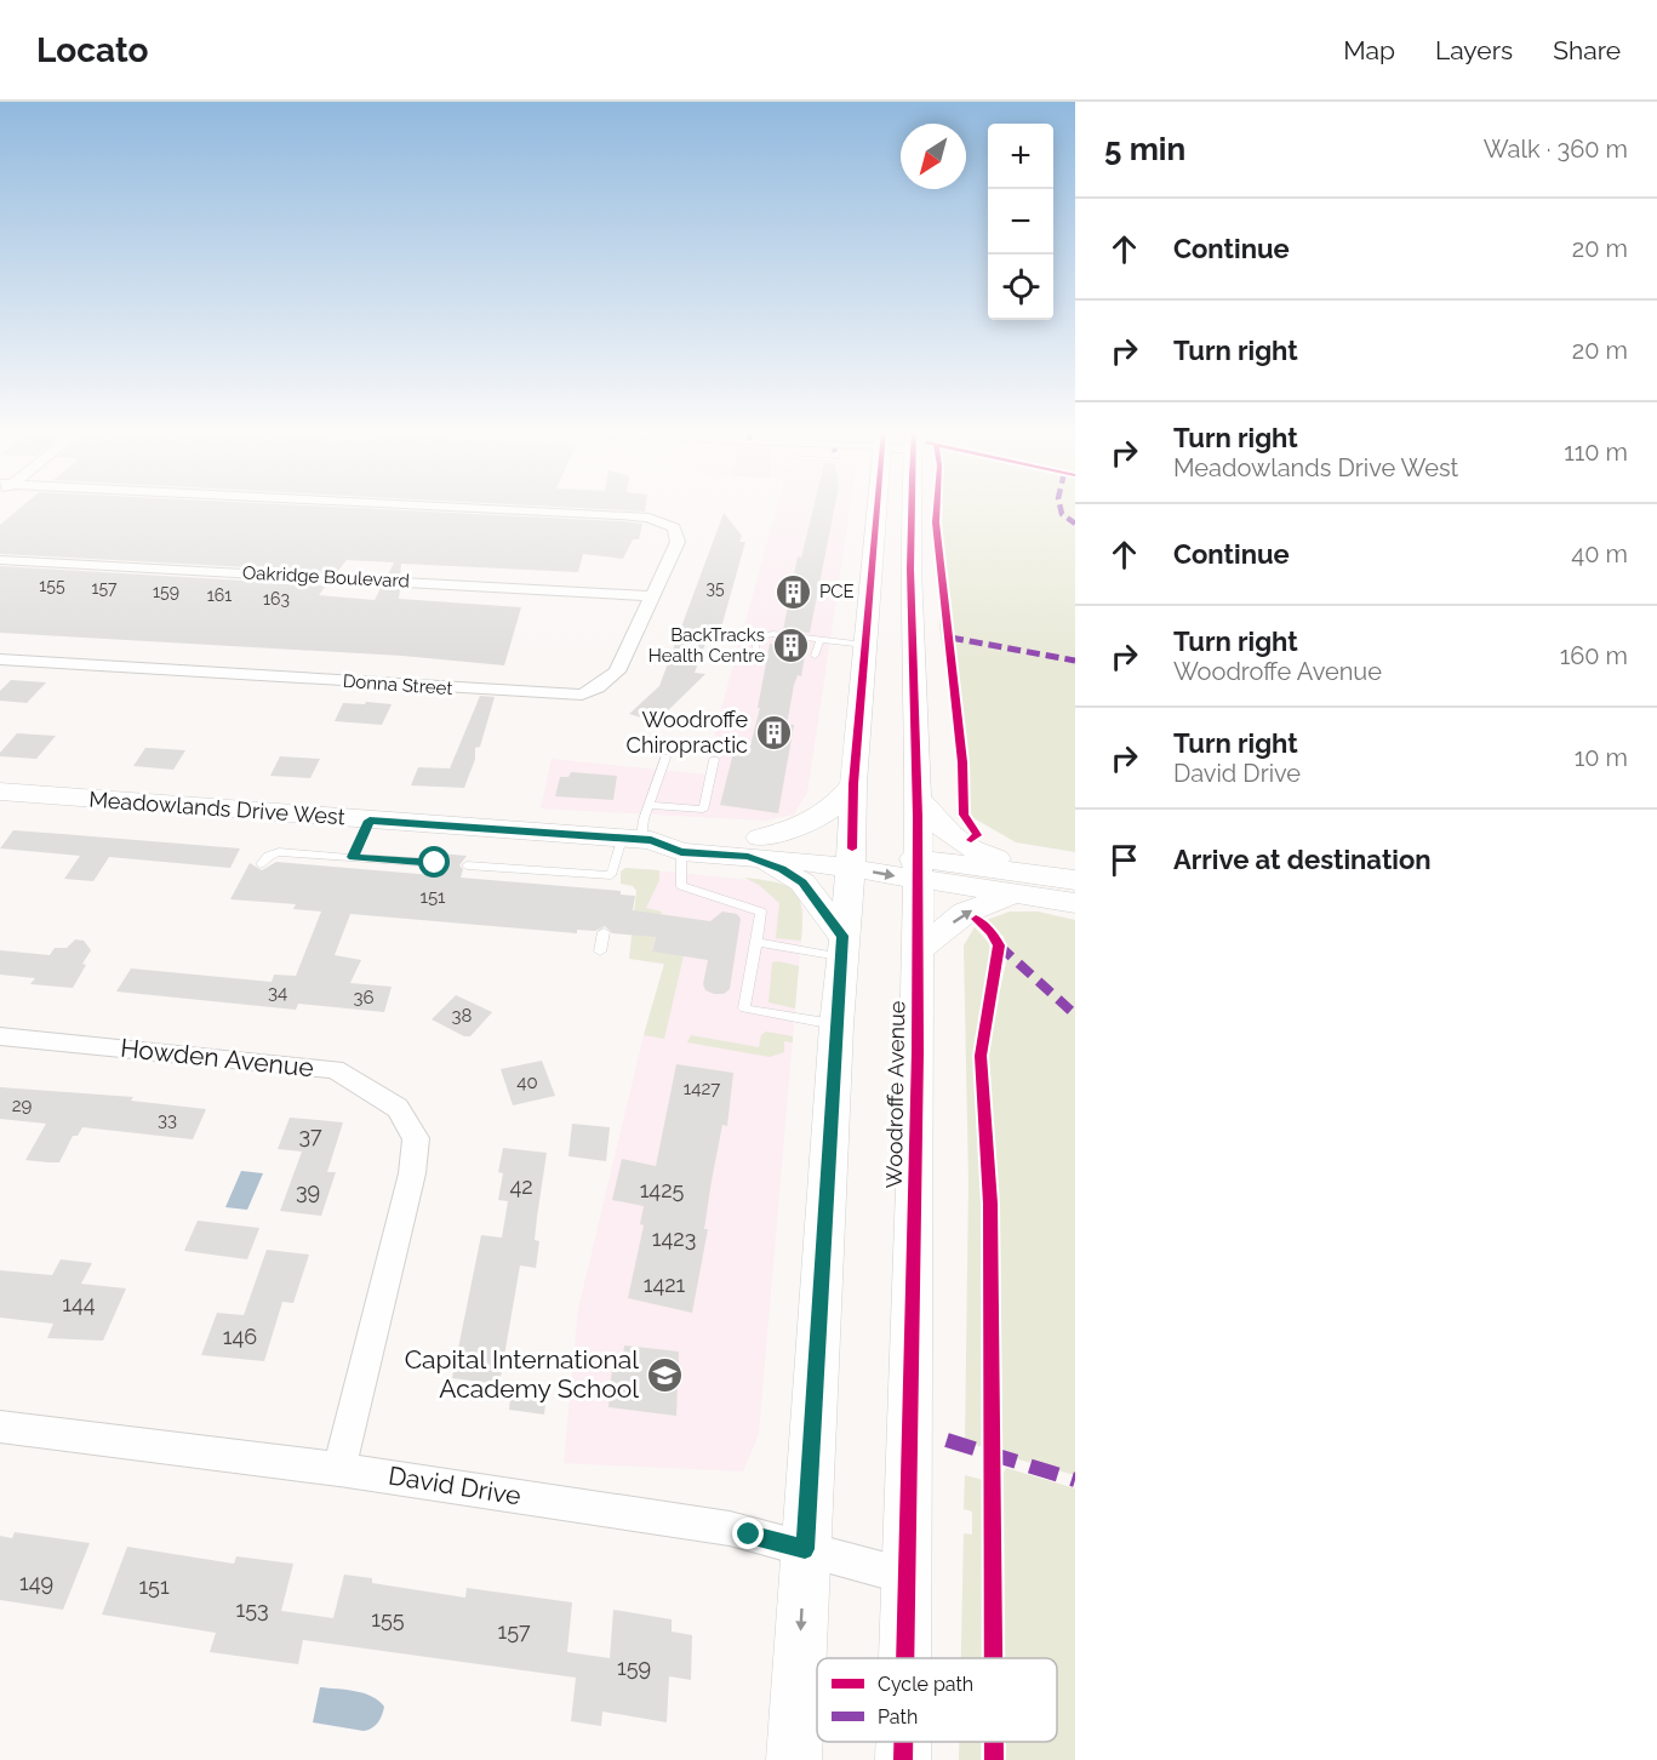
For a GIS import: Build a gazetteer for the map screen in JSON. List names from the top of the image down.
{
  "streets": {
    "main road": ["Meadowlands Drive West", "Woodroffe Avenue"],
    "street": [
      "Oakridge Boulevard",
      "Donna Street",
      "Howden Avenue",
      "David Drive"
    ]
  },
  "crossings": [
    ["Oakridge Boulevard", "Donna Street"],
    ["Meadowlands Drive West", "Woodroffe Avenue"],
    ["Howden Avenue", "David Drive"],
    ["Woodroffe Avenue", "David Drive"]
  ],
  "places": {
    "building": ["PCE", "BackTracks Health Centre", "Woodroffe Chiropractic"],
    "school or university": ["Capital International Academy School"]
  },
  "house_numbers": [
    "155",
    "157",
    "35",
    "159",
    "161",
    "163",
    "151",
    "34",
    "36",
    "38",
    "40",
    "1427",
    "29",
    "33",
    "37",
    "42",
    "1425",
    "39",
    "1423",
    "1421",
    "144",
    "146",
    "149",
    "151",
    "153",
    "155",
    "157",
    "159"
  ],
  "legend": ["Cycle path", "Path"],
  "north": "bottom left",
  "page": {
    "header": "Locato",
    "nav": ["Map", "Layers", "Share"],
    "heading": ["5 min", "Walk · 360 m"],
    "map_buttons": ["+", "−"],
    "list": [
      ["Continue", "20 m"],
      ["Turn right", "20 m"],
      ["Turn right", "Meadowlands Drive West", "110 m"],
      ["Continue", "40 m"],
      ["Turn right", "Woodroffe Avenue", "160 m"],
      ["Turn right", "David Drive", "10 m"],
      "Arrive at destination"
    ]
  }
}
